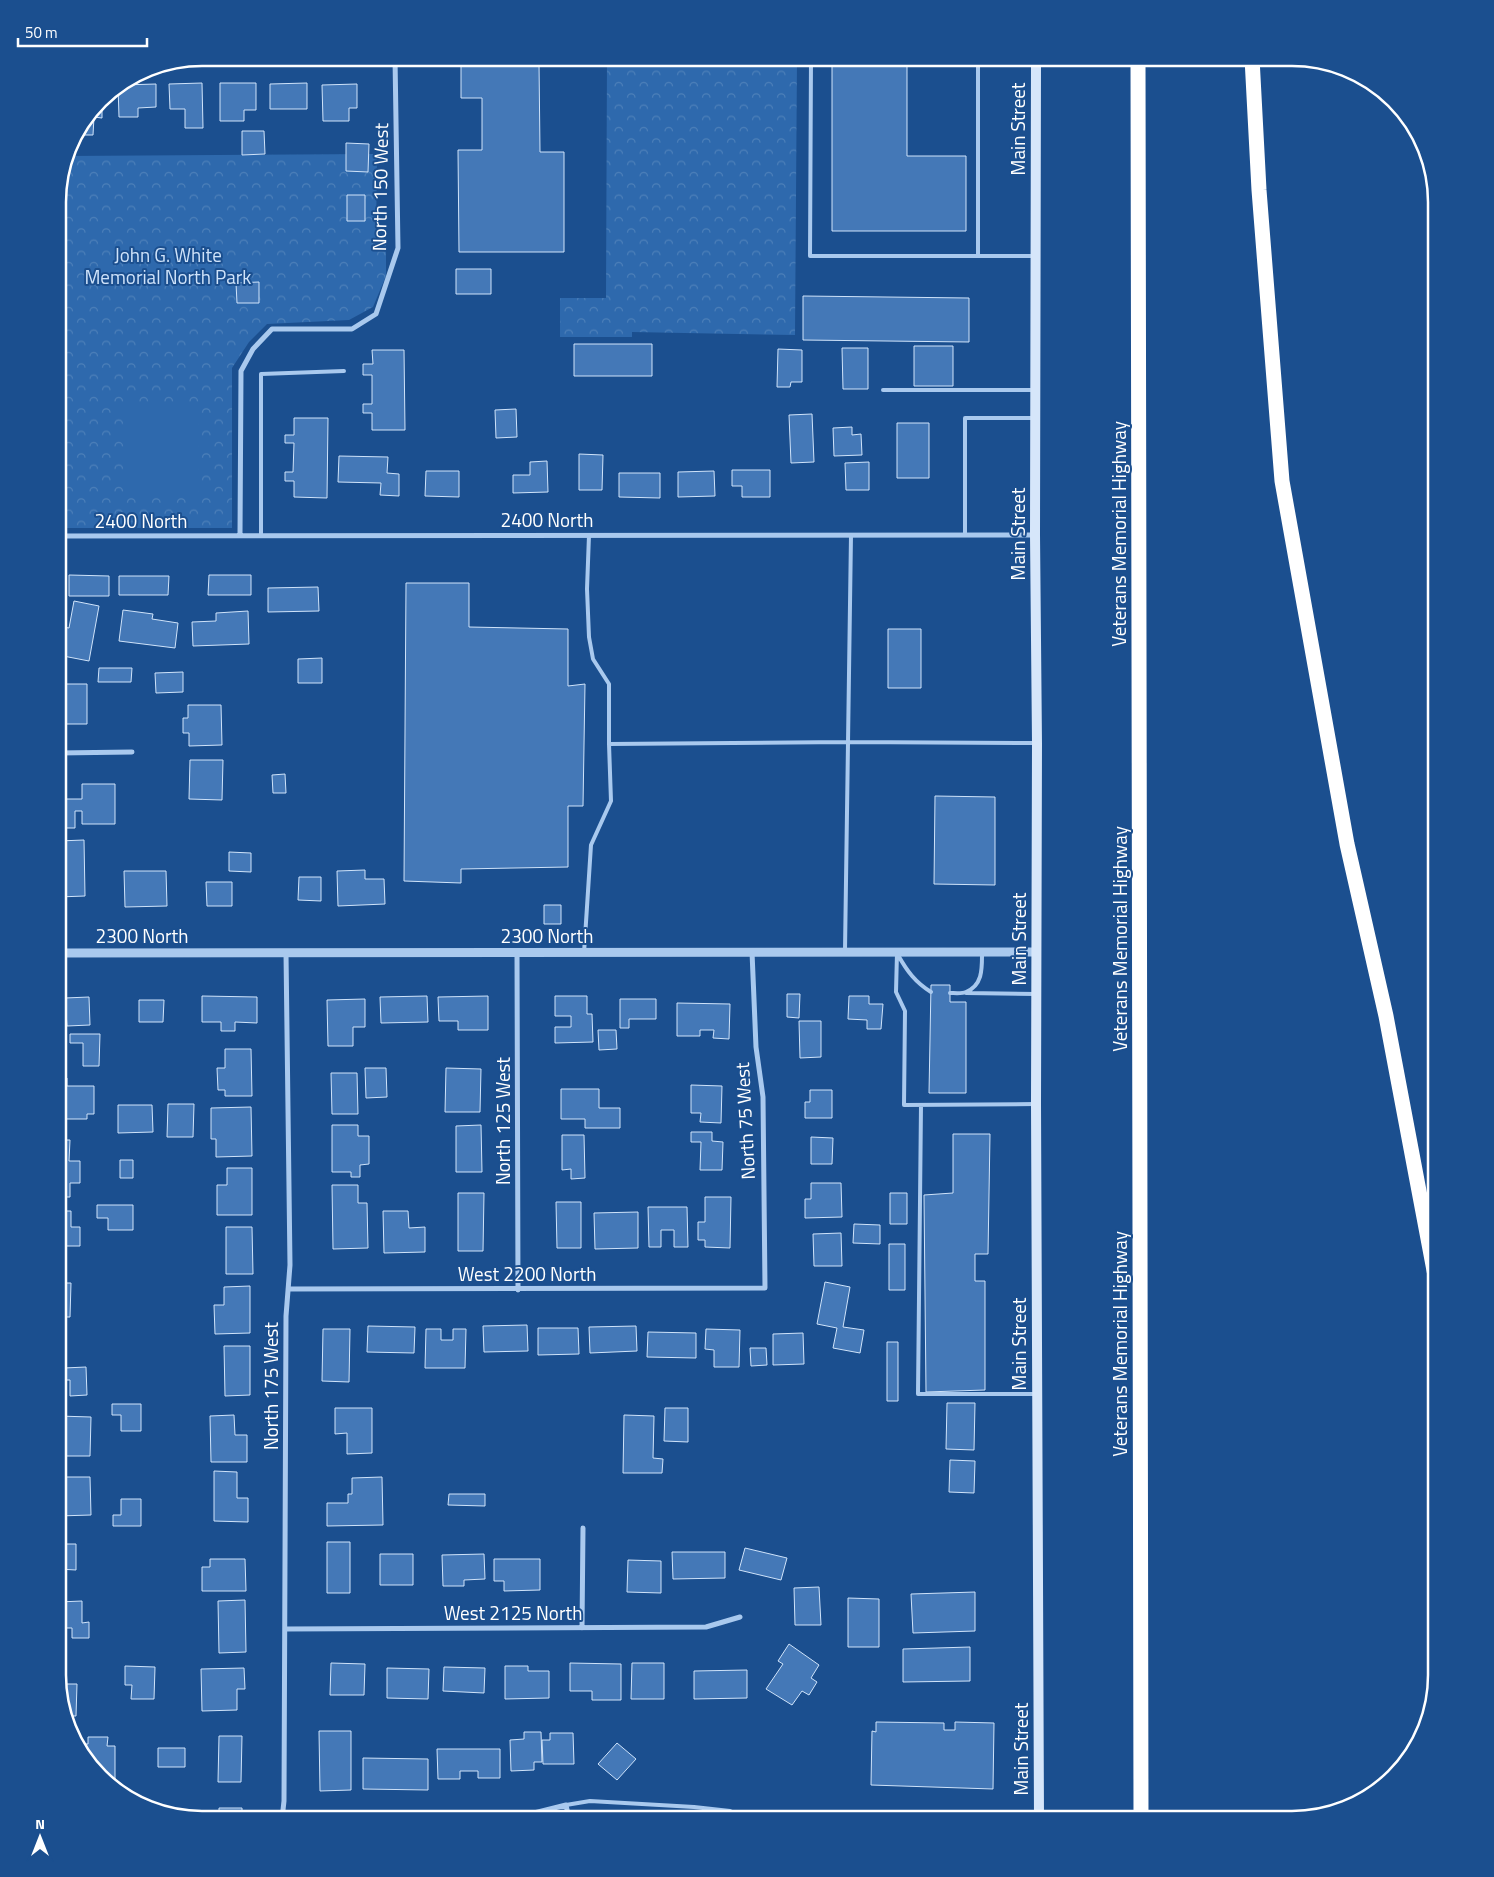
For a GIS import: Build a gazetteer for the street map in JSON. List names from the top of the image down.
{
  "streets": {
    "highway": ["Veterans Memorial Highway"],
    "main road": ["Main Street"],
    "street": [
      "North 150 West",
      "2400 North",
      "2300 North",
      "North 125 West",
      "North 75 West",
      "West 2200 North",
      "North 175 West",
      "West 2125 North"
    ]
  },
  "crossings": [
    ["Main Street", "2400 North"],
    ["Main Street", "2300 North"],
    ["North 150 West", "2400 North"],
    ["2300 North", "North 125 West"],
    ["2300 North", "North 75 West"],
    ["2300 North", "North 175 West"],
    ["North 125 West", "West 2200 North"],
    ["North 75 West", "West 2200 North"],
    ["West 2200 North", "North 175 West"],
    ["North 175 West", "West 2125 North"]
  ],
  "parks": ["John G. White Memorial North Park"],
  "scale_bar": "50 m",
  "north": "top"
}
